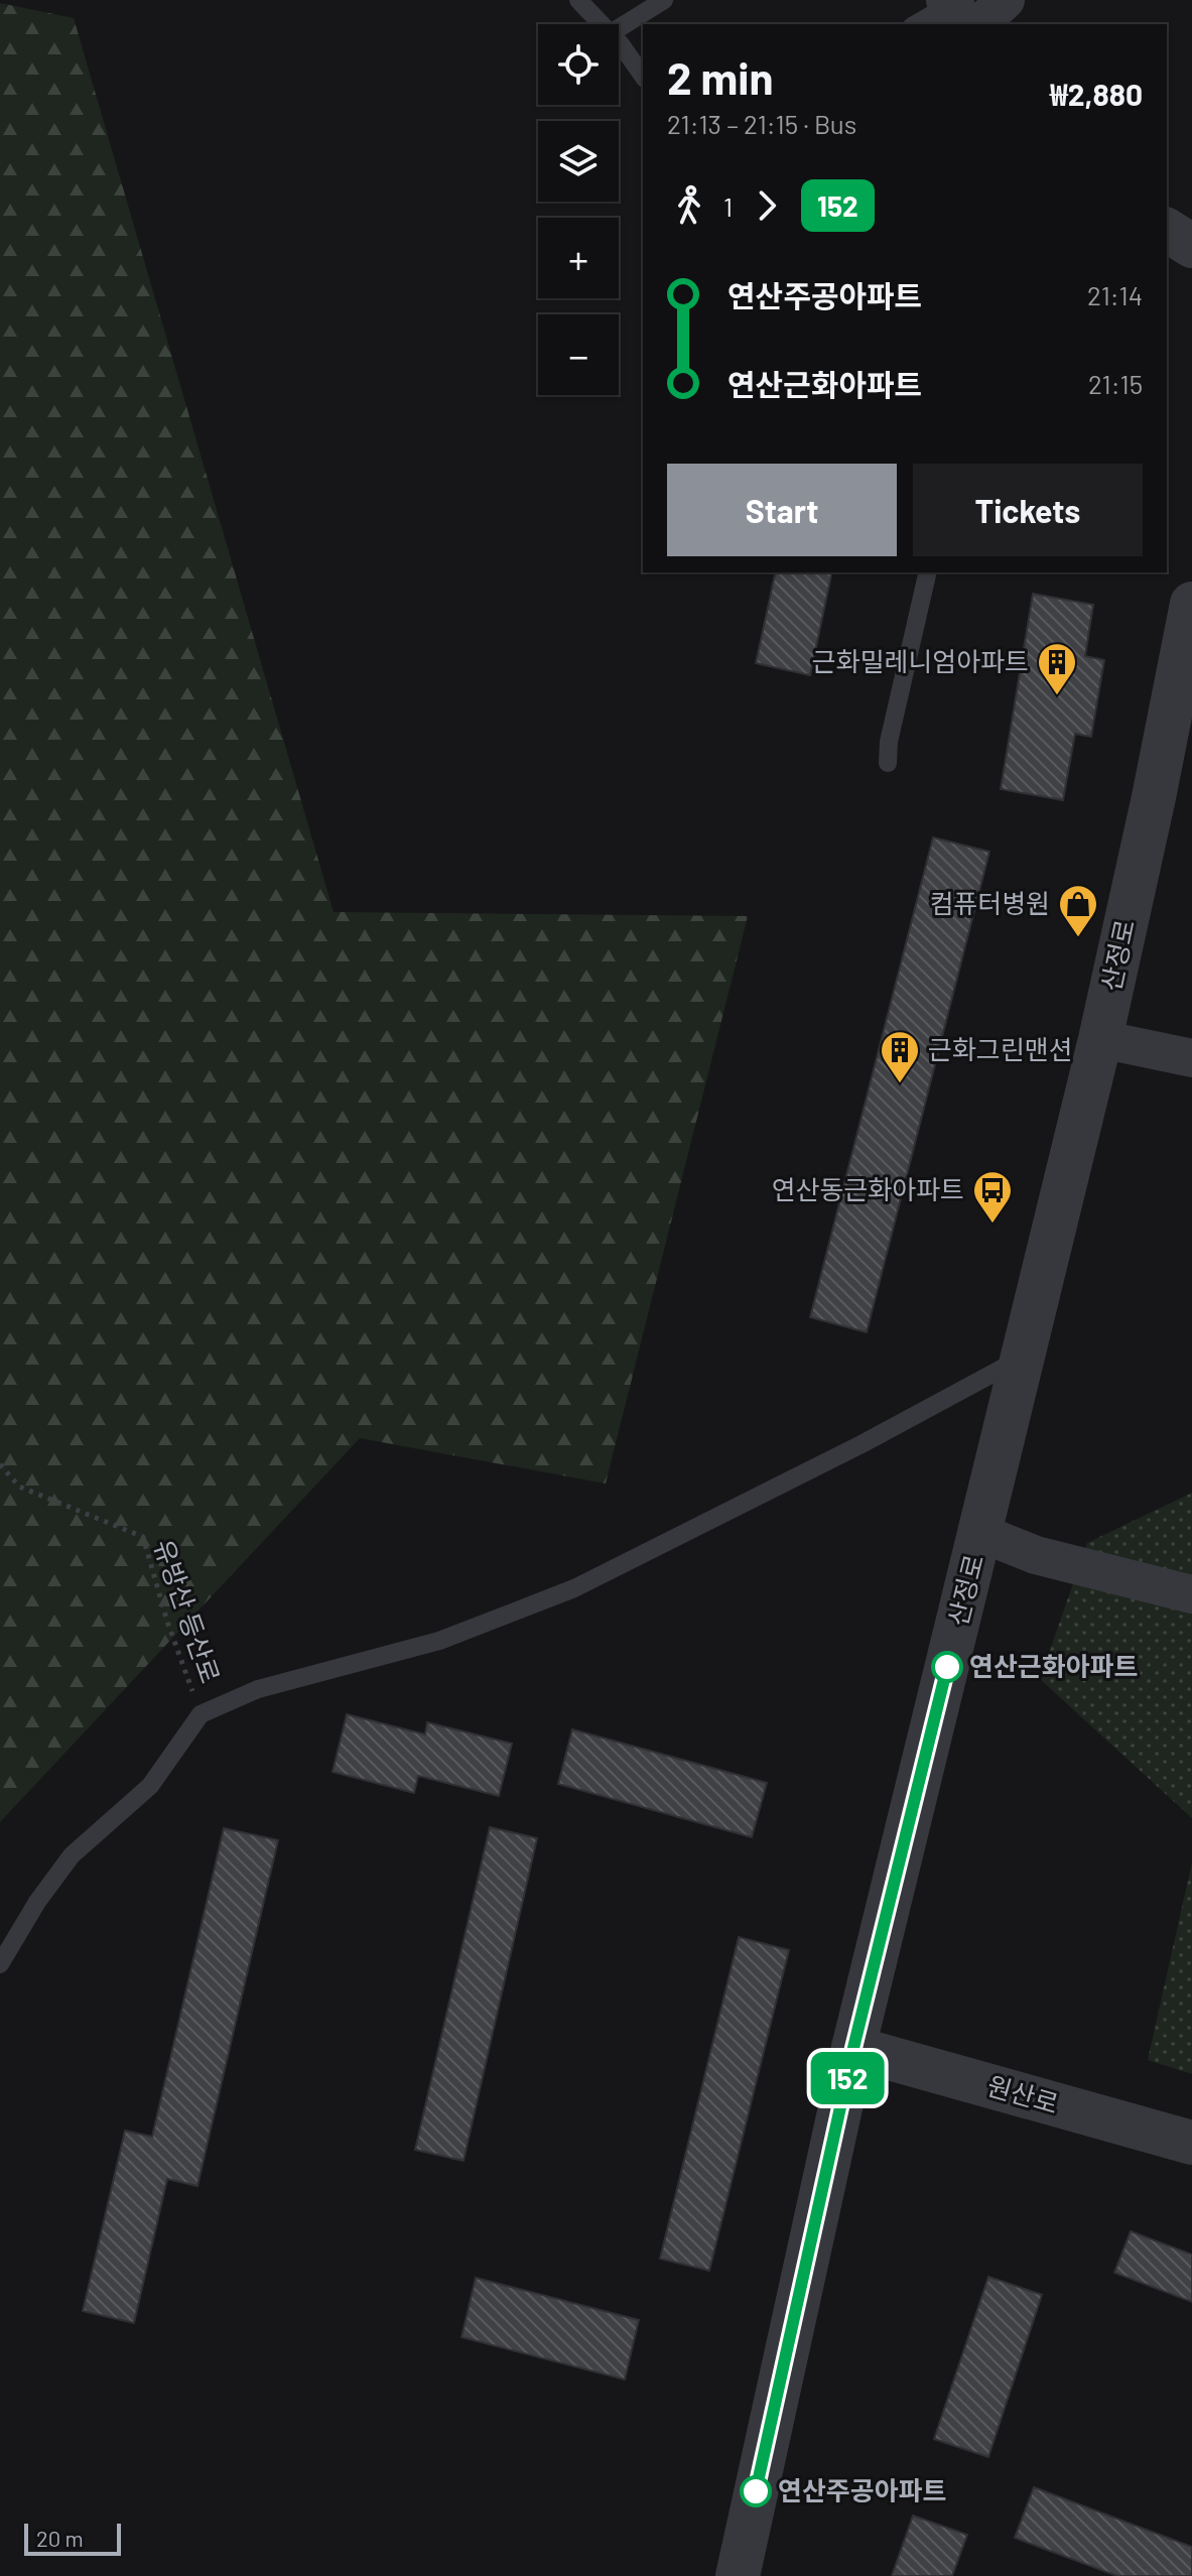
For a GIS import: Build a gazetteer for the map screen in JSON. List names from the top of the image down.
{
  "streets": {
    "street": ["산정로", "원산로"],
    "path": ["유방산 등산로"]
  },
  "crossings": [
    ["산정로", "원산로"]
  ],
  "places": {
    "building": ["근화밀레니엄아파트", "근화그린맨션"],
    "shop": ["컴퓨터병원"],
    "bus stop": ["연산동근화아파트"],
    "other": ["연산근화아파트", "연산주공아파트"]
  },
  "lines": ["bus line 152"],
  "scale_bar": "20 m",
  "page": {
    "on_map": "152",
    "map_buttons": ["+", "−"],
    "heading": ["2 min", "21:13 – 21:15 · Bus", "₩2,880"],
    "legs": ["1", "152"],
    "list": [
      {
        "name": "연산주공아파트",
        "value": "21:14"
      },
      {
        "name": "연산근화아파트",
        "value": "21:15"
      }
    ],
    "buttons": ["Start", "Tickets"],
    "scale": "20 m"
  }
}
